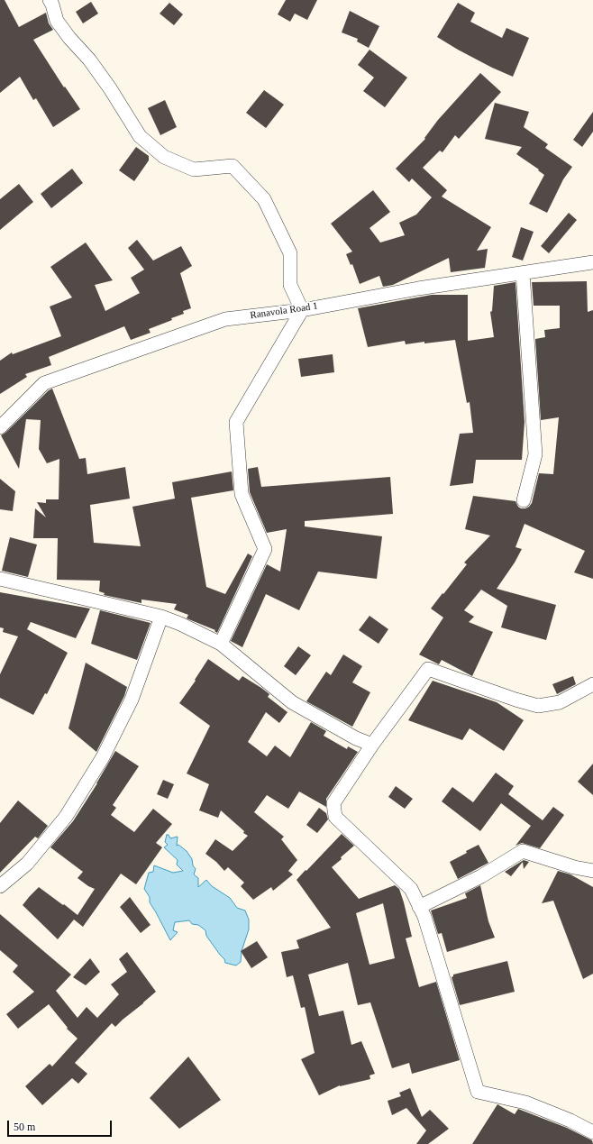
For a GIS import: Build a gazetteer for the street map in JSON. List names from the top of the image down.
{
  "streets": {
    "street": ["Ranavola Road 1"]
  },
  "scale_bar": "50 m"
}
